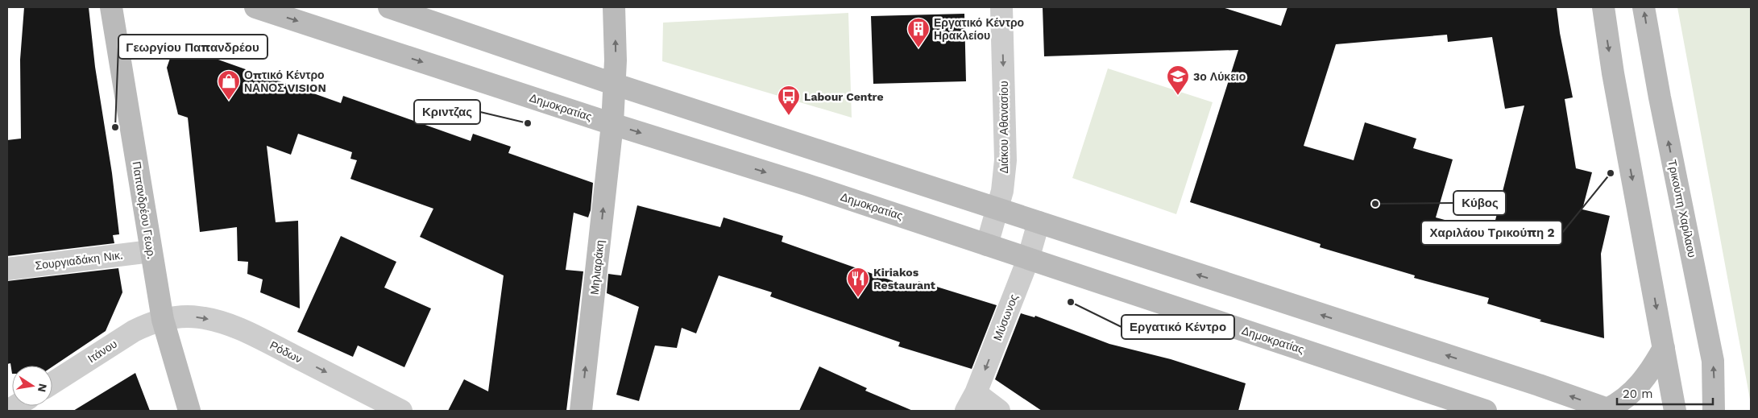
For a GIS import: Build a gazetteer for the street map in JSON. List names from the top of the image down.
{
  "streets": {
    "main road": [
      "Δημοκρατίας",
      "Τρικούπη Χαρίλαου",
      "Παπανδρέου Γεωρ.",
      "Μηλιαράκη"
    ],
    "street": [
      "Διάκου Αθανασίου",
      "Σουργιαδάκη Νικ.",
      "Μύσωνος",
      "Ιτάνου",
      "Ρόδων"
    ]
  },
  "crossings": [
    ["Δημοκρατίας", "Διάκου Αθανασίου"],
    ["Δημοκρατίας", "Μηλιαράκη"],
    ["Δημοκρατίας", "Μύσωνος"],
    ["Παπανδρέου Γεωρ.", "Σουργιαδάκη Νικ."],
    ["Παπανδρέου Γεωρ.", "Ιτάνου"],
    ["Παπανδρέου Γεωρ.", "Ρόδων"],
    ["Ιτάνου", "Ρόδων"]
  ],
  "one_way": [
    "Διάκου Αθανασίου",
    "Μηλιαράκη",
    "Μύσωνος",
    "Ρόδων"
  ],
  "places": {
    "building": ["Εργατικό Κέντρο Ηρακλείου"],
    "school or university": ["3ο Λύκειο"],
    "shop": ["Οπτικό Κέντρο ΝΑΝΟΣ VISION"],
    "bus stop": ["Labour Centre"],
    "other": [
      "Κριντζας",
      "Γεωργίου Παπανδρέου",
      "Χαριλάου Τρικούπη 2",
      "Κύβος",
      "Εργατικό Κέντρο"
    ],
    "restaurant": ["Kiriakos Restaurant"]
  },
  "scale_bar": "20 m",
  "north": "right"
}
